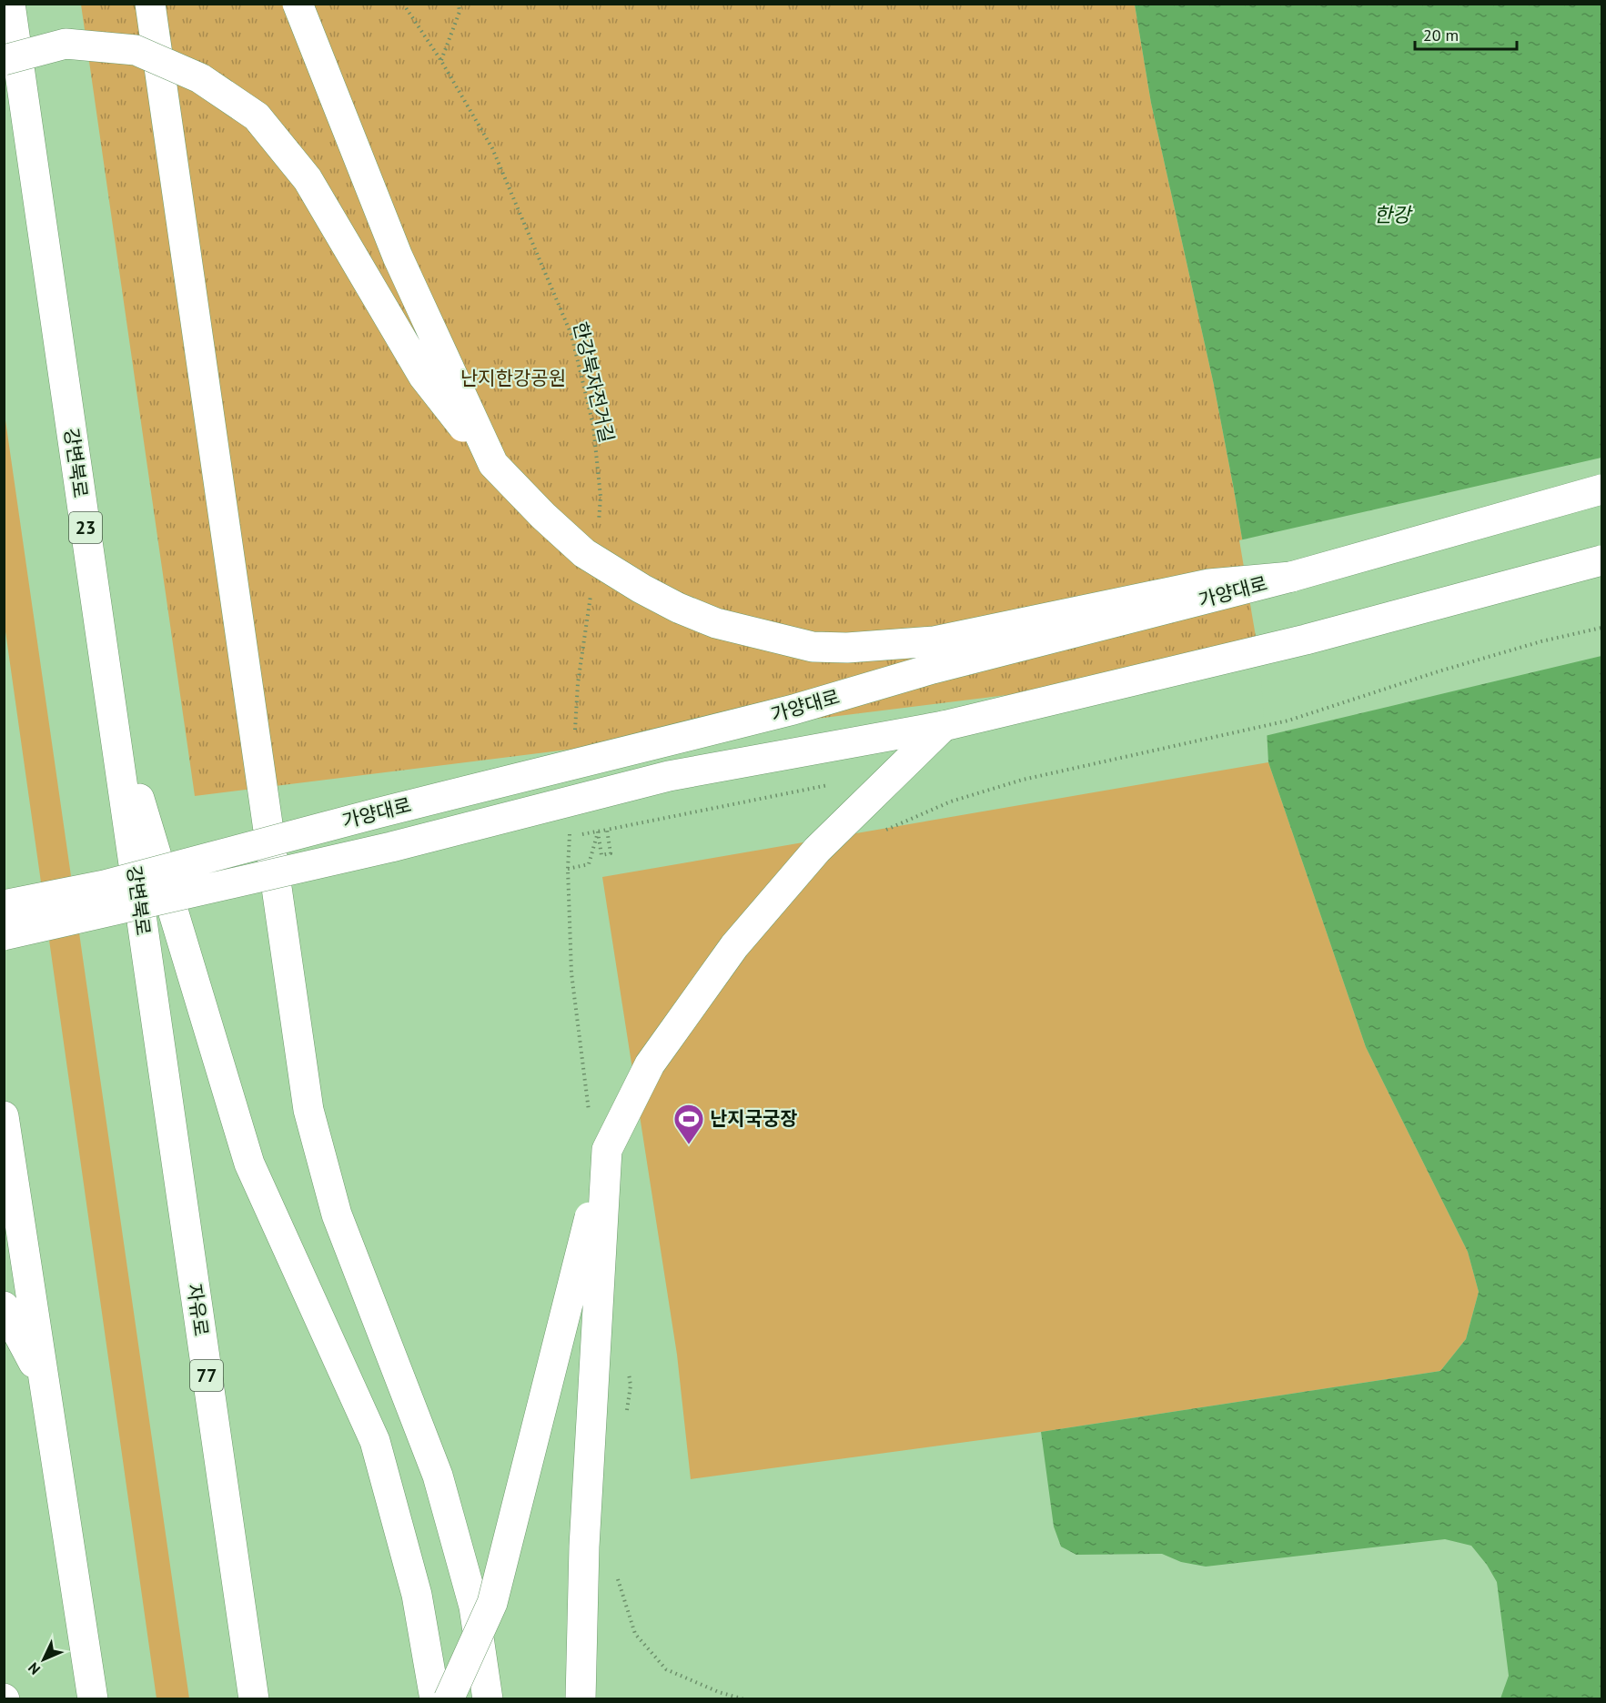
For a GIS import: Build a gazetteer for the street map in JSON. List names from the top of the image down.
{
  "streets": {
    "main road": [
      "강변북로",
      "23",
      "가양대로",
      "자유로",
      "77"
    ],
    "path": ["한강북자전거길"]
  },
  "crossings": [
    ["강변북로", "자유로"]
  ],
  "water": ["한강"],
  "parks": ["난지한강공원"],
  "places": {
    "sports": ["난지국궁장"]
  },
  "scale_bar": "20 m",
  "north": "bottom left"
}
